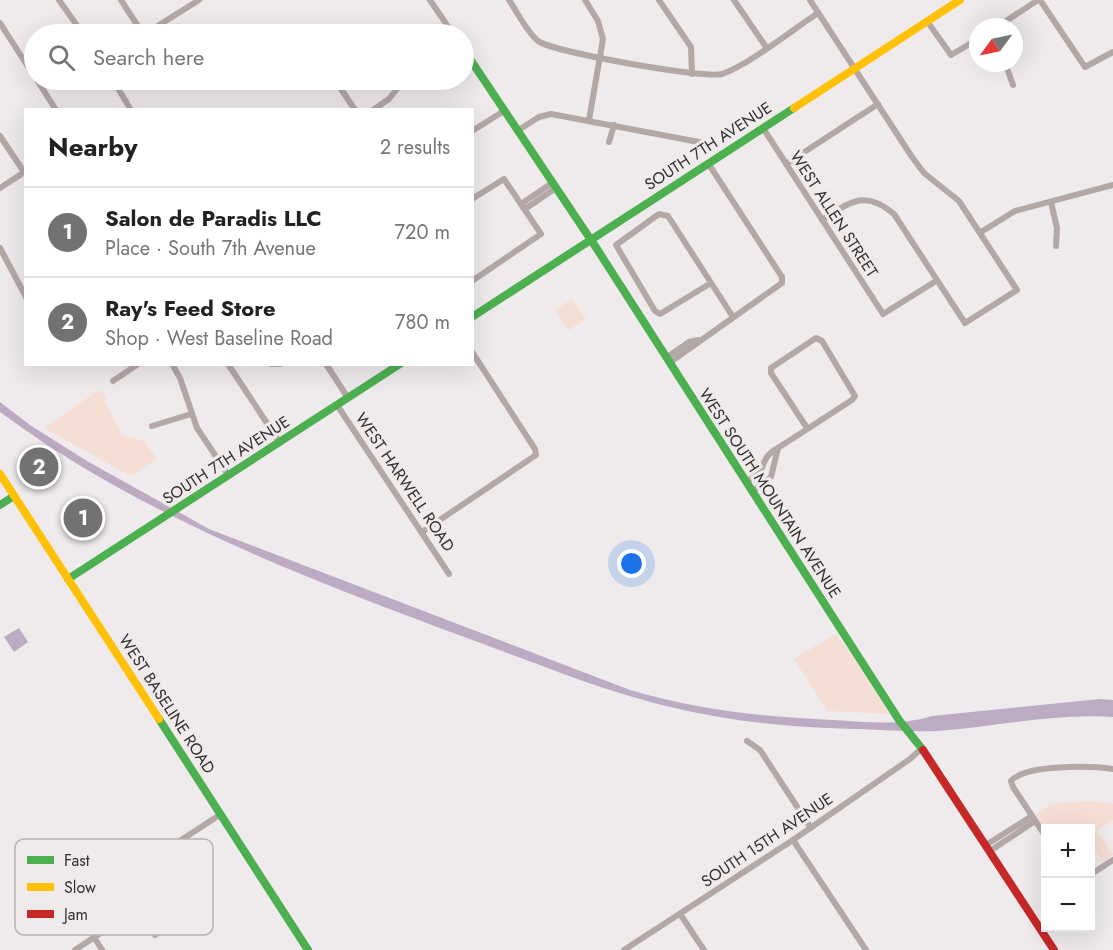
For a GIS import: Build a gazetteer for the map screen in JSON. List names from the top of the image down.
{
  "streets": {
    "street": [
      "SOUTH 7TH AVENUE",
      "WEST ALLEN STREET",
      "WEST HARWELL ROAD",
      "WEST SOUTH MOUNTAIN AVENUE",
      "WEST BASELINE ROAD",
      "SOUTH 15TH AVENUE"
    ]
  },
  "crossings": [
    ["SOUTH 7TH AVENUE", "WEST ALLEN STREET"],
    ["SOUTH 7TH AVENUE", "WEST HARWELL ROAD"],
    ["SOUTH 7TH AVENUE", "WEST SOUTH MOUNTAIN AVENUE"],
    ["SOUTH 7TH AVENUE", "WEST BASELINE ROAD"],
    ["WEST SOUTH MOUNTAIN AVENUE", "SOUTH 15TH AVENUE"]
  ],
  "legend": ["Fast", "Slow", "Jam"],
  "north": "bottom left",
  "page": {
    "search": "Search here",
    "heading": ["Nearby", "2 results"],
    "list": [
      {
        "mark": "1",
        "name": "Salon de Paradis LLC",
        "note": "Place · South 7th Avenue",
        "value": "720 m"
      },
      {
        "mark": "2",
        "name": "Ray's Feed Store",
        "note": "Shop · West Baseline Road",
        "value": "780 m"
      }
    ],
    "pins": ["2", "1"],
    "map_buttons": ["+", "−"]
  }
}
